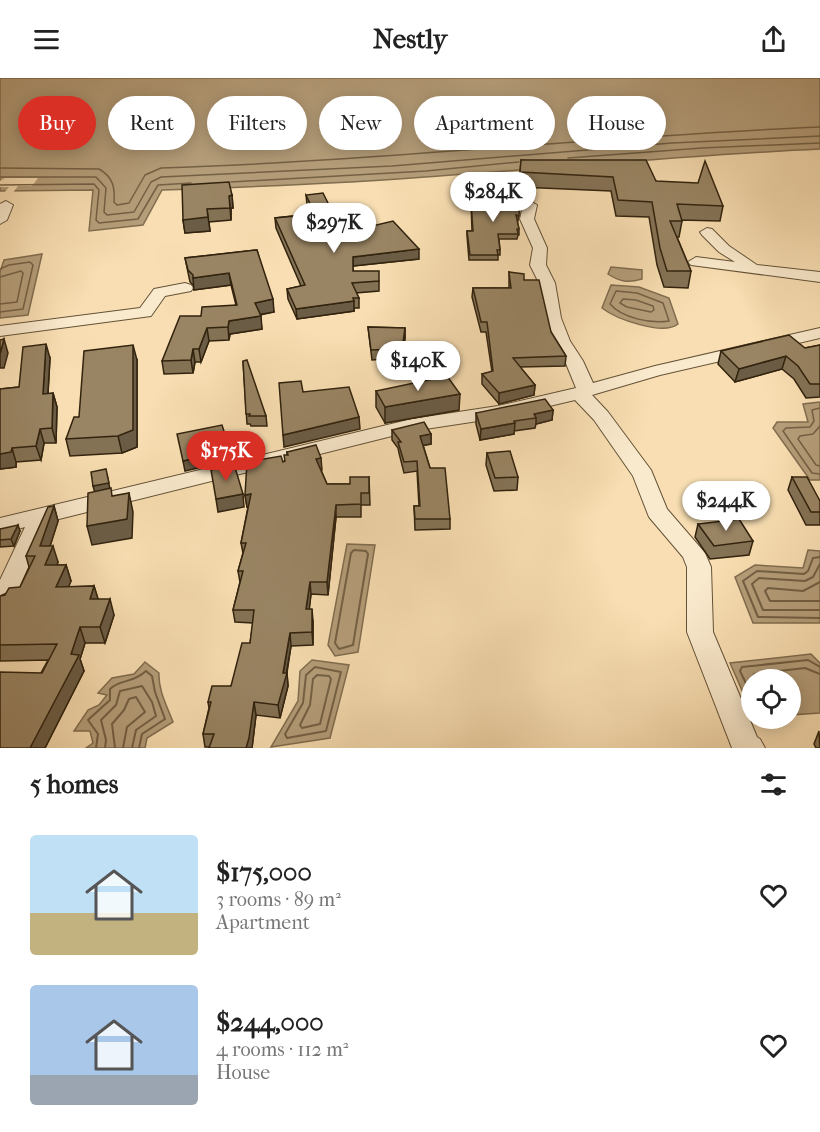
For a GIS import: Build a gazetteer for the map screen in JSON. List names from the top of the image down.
{
  "page": {
    "header": "Nestly",
    "chip": [
      "Buy",
      "Rent",
      "Filters",
      "New",
      "Apartment",
      "House"
    ],
    "price": [
      "$284K",
      "$297K",
      "$140K",
      "$175K",
      "$244K"
    ],
    "heading": "5 homes",
    "list": [
      {
        "name": "$175,000",
        "note": "3 rooms · 89 m² · Apartment"
      },
      {
        "name": "$244,000",
        "note": "4 rooms · 112 m² · House"
      }
    ]
  }
}
